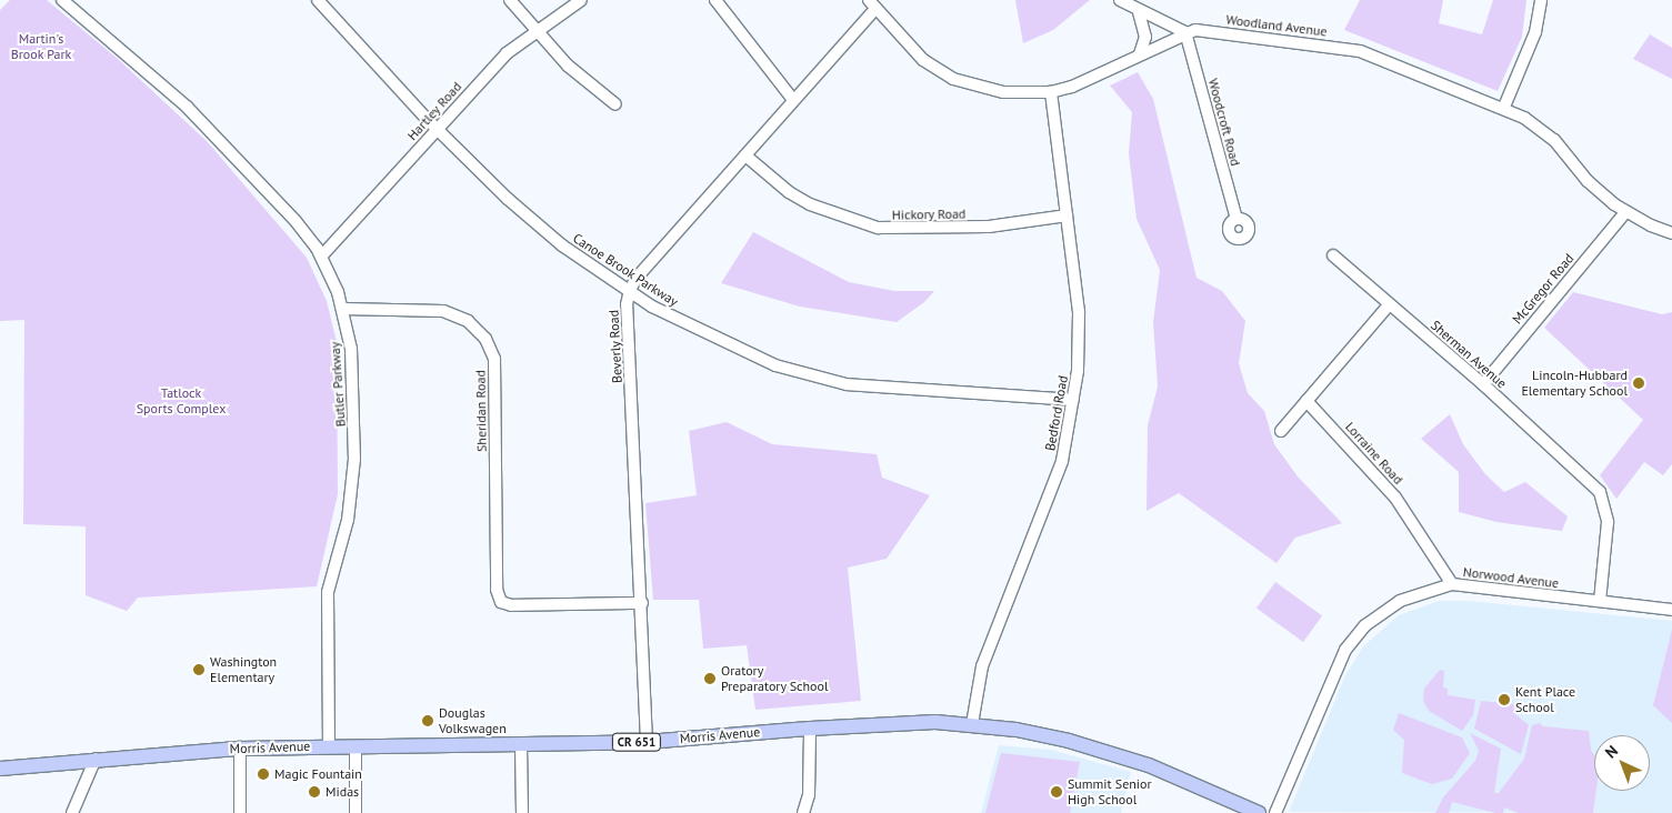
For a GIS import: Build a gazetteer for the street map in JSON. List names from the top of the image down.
{
  "streets": {
    "main road": ["Morris Avenue", "CR 651"],
    "street": [
      "Woodland Avenue",
      "Hartley Road",
      "Woodcroft Road",
      "Hickory Road",
      "Canoe Brook Parkway",
      "McGregor Road",
      "Beverly Road",
      "Sherman Avenue",
      "Butler Parkway",
      "Sheridan Road",
      "Bedford Road",
      "Lorraine Road",
      "Norwood Avenue"
    ]
  },
  "crossings": [
    ["Woodland Avenue", "Woodcroft Road"],
    ["Woodland Avenue", "McGregor Road"],
    ["Woodland Avenue", "Beverly Road"],
    ["Woodland Avenue", "Bedford Road"],
    ["Hartley Road", "Canoe Brook Parkway"],
    ["Hartley Road", "Butler Parkway"],
    ["Hickory Road", "Beverly Road"],
    ["Hickory Road", "Bedford Road"],
    ["Canoe Brook Parkway", "Beverly Road"],
    ["Canoe Brook Parkway", "Bedford Road"],
    ["McGregor Road", "Sherman Avenue"],
    ["Beverly Road", "Sheridan Road"],
    ["Beverly Road", "Morris Avenue"],
    ["Sherman Avenue", "Norwood Avenue"],
    ["Butler Parkway", "Sheridan Road"],
    ["Butler Parkway", "Morris Avenue"],
    ["Bedford Road", "Morris Avenue"],
    ["Lorraine Road", "Norwood Avenue"]
  ],
  "parks": ["Martin's Brook Park", "Tatlock Sports Complex"],
  "places": [
    "Lincoln-Hubbard Elementary School",
    "Washington Elementary",
    "Oratory Preparatory School",
    "Kent Place School",
    "Douglas Volkswagen",
    "Magic Fountain",
    "Midas",
    "Summit Senior High School"
  ],
  "north": "top left"
}
